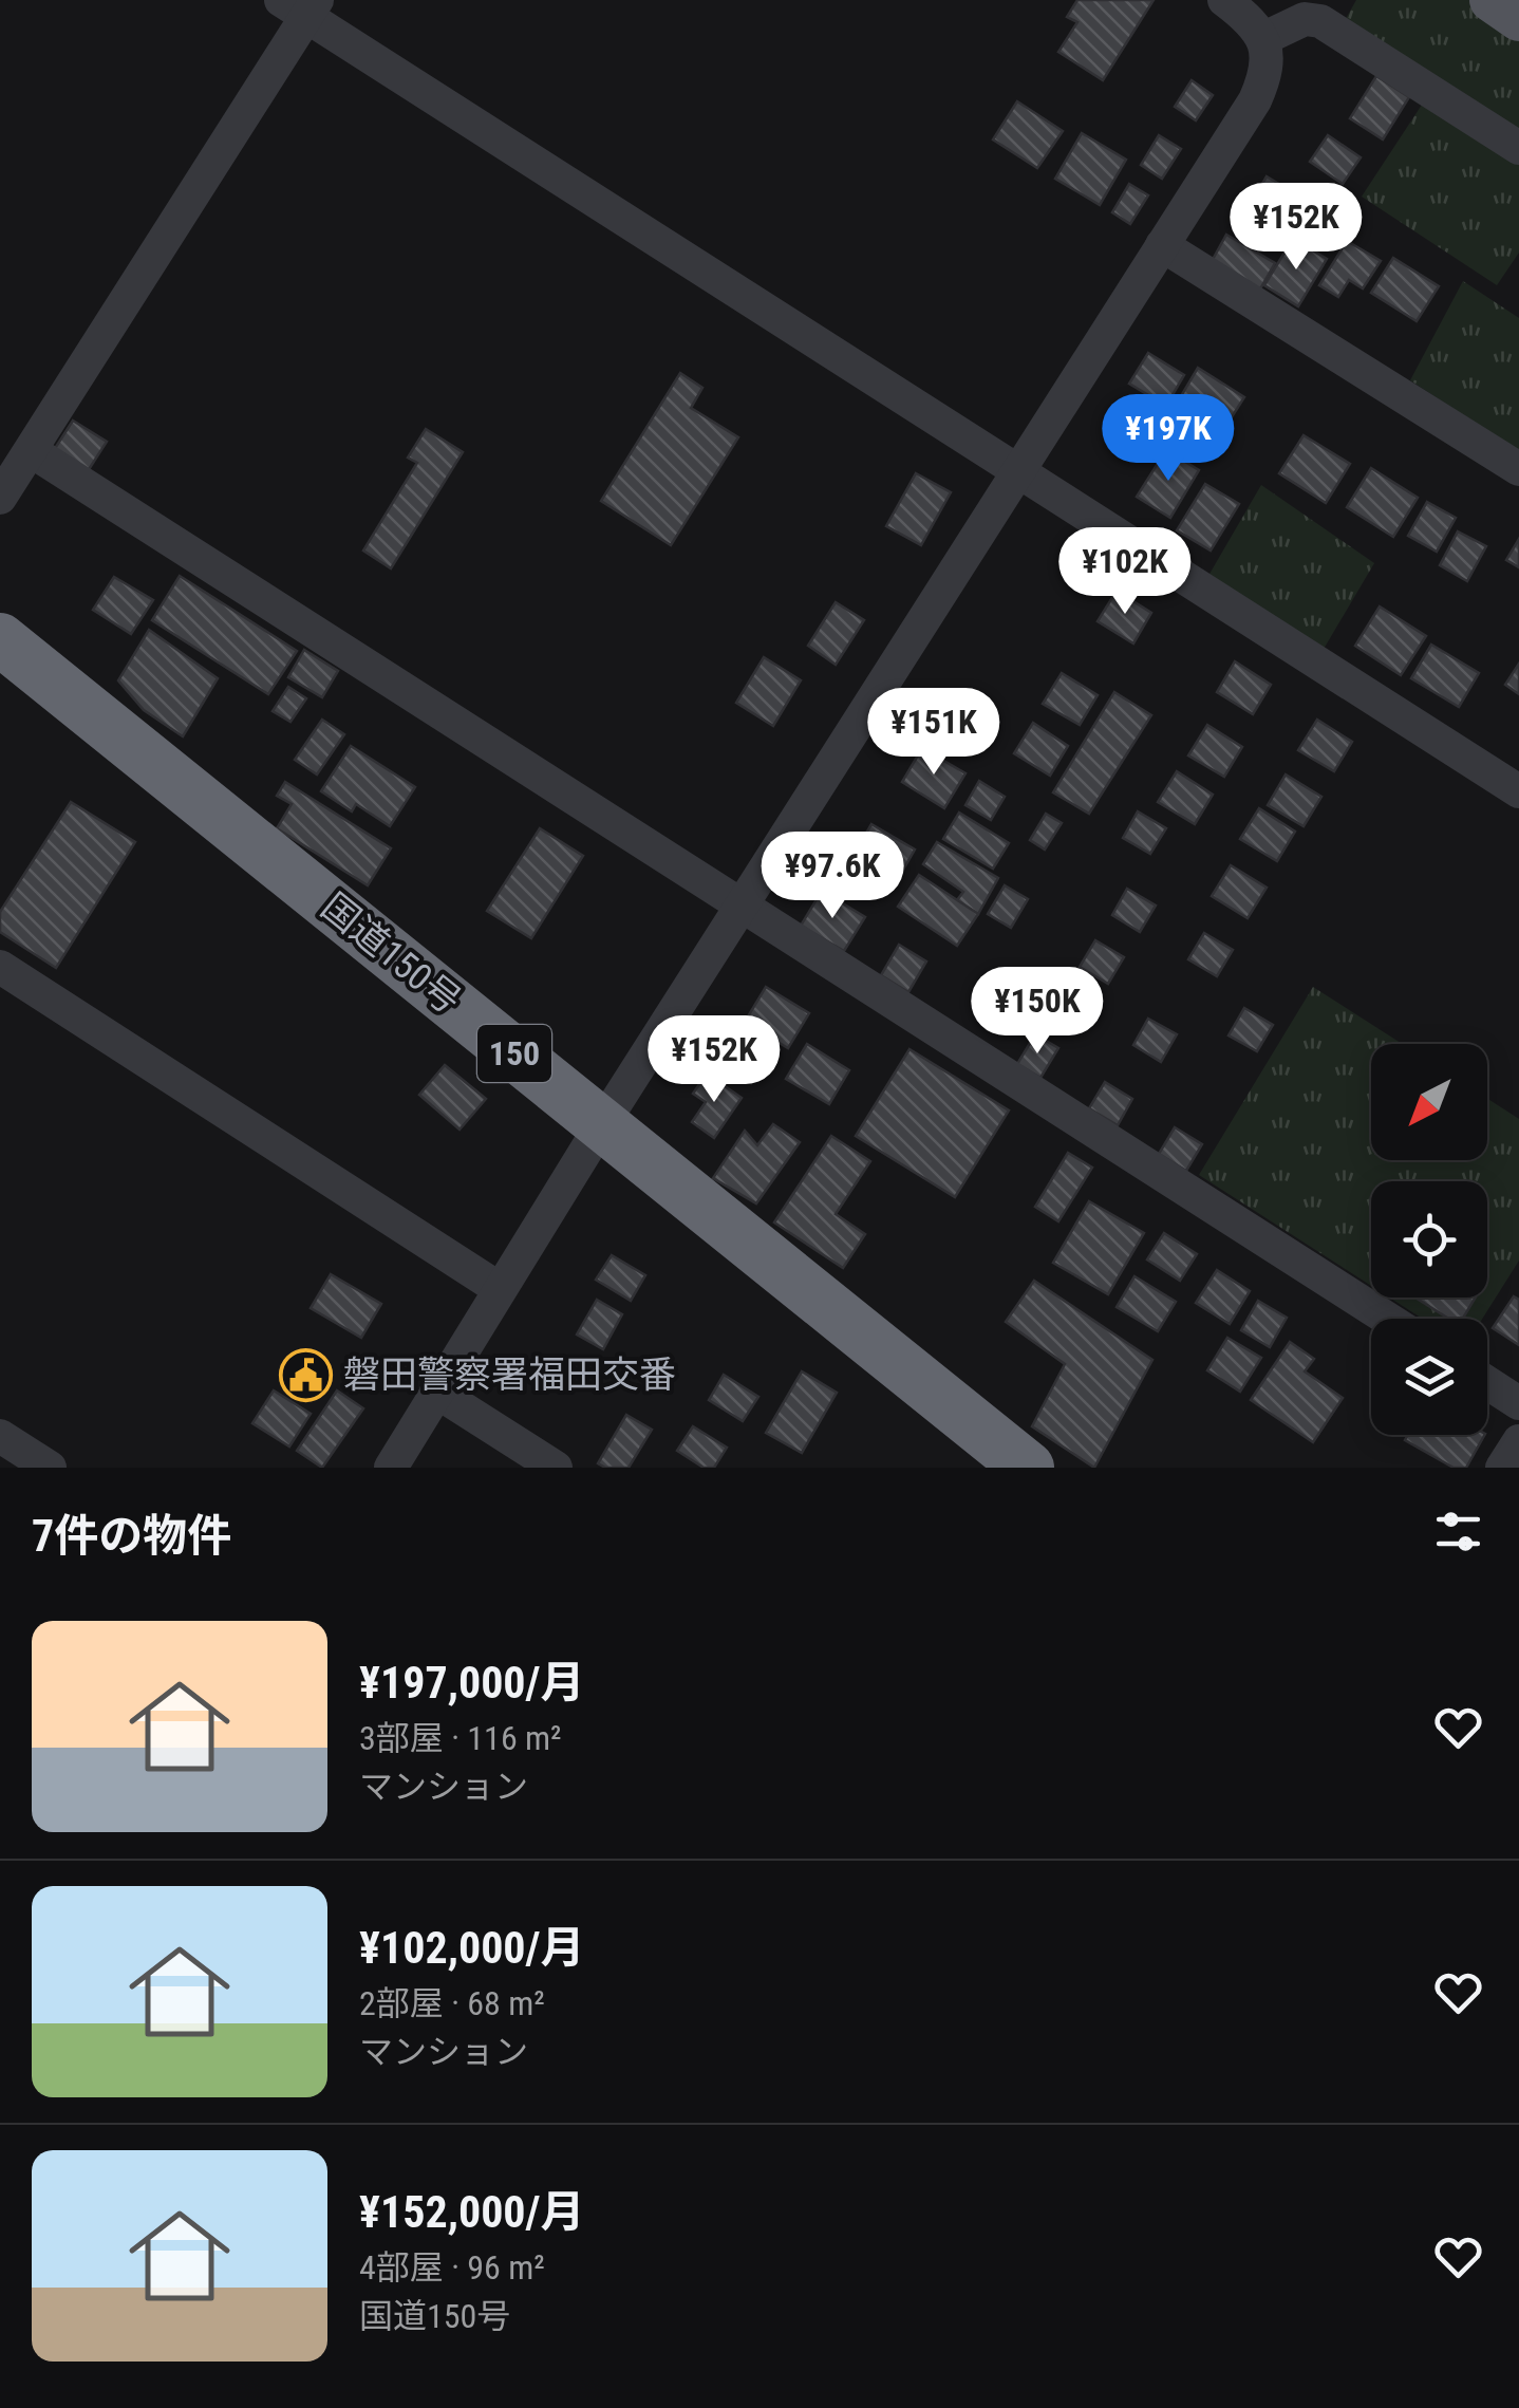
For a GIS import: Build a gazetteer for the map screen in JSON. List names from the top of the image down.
{
  "streets": {
    "highway": ["国道150号", "150"]
  },
  "places": {
    "public building": ["磐田警察署福田交番"]
  },
  "north": "bottom left",
  "page": {
    "price": [
      "¥152K",
      "¥197K",
      "¥102K",
      "¥151K",
      "¥97.6K",
      "¥150K",
      "¥152K"
    ],
    "heading": "7件の物件",
    "list": [
      {
        "name": "¥197,000/月",
        "note": "3部屋 · 116 m² · マンション"
      },
      {
        "name": "¥102,000/月",
        "note": "2部屋 · 68 m² · マンション"
      },
      {
        "name": "¥152,000/月",
        "note": "4部屋 · 96 m² · 国道150号"
      }
    ]
  }
}
